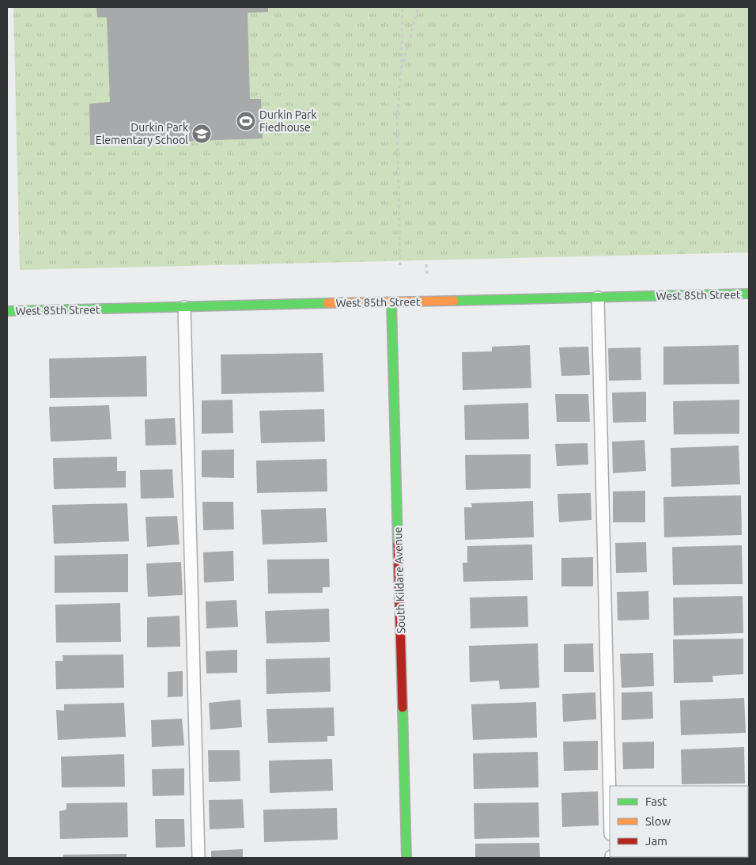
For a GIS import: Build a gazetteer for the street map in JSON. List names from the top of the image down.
{
  "streets": {
    "street": ["West 85th Street", "South Kildare Avenue"]
  },
  "crossings": [
    ["West 85th Street", "South Kildare Avenue"]
  ],
  "places": {
    "sports": ["Durkin Park Fiedhouse"],
    "school or university": ["Durkin Park Elementary School"]
  },
  "legend": ["Fast", "Slow", "Jam"]
}
